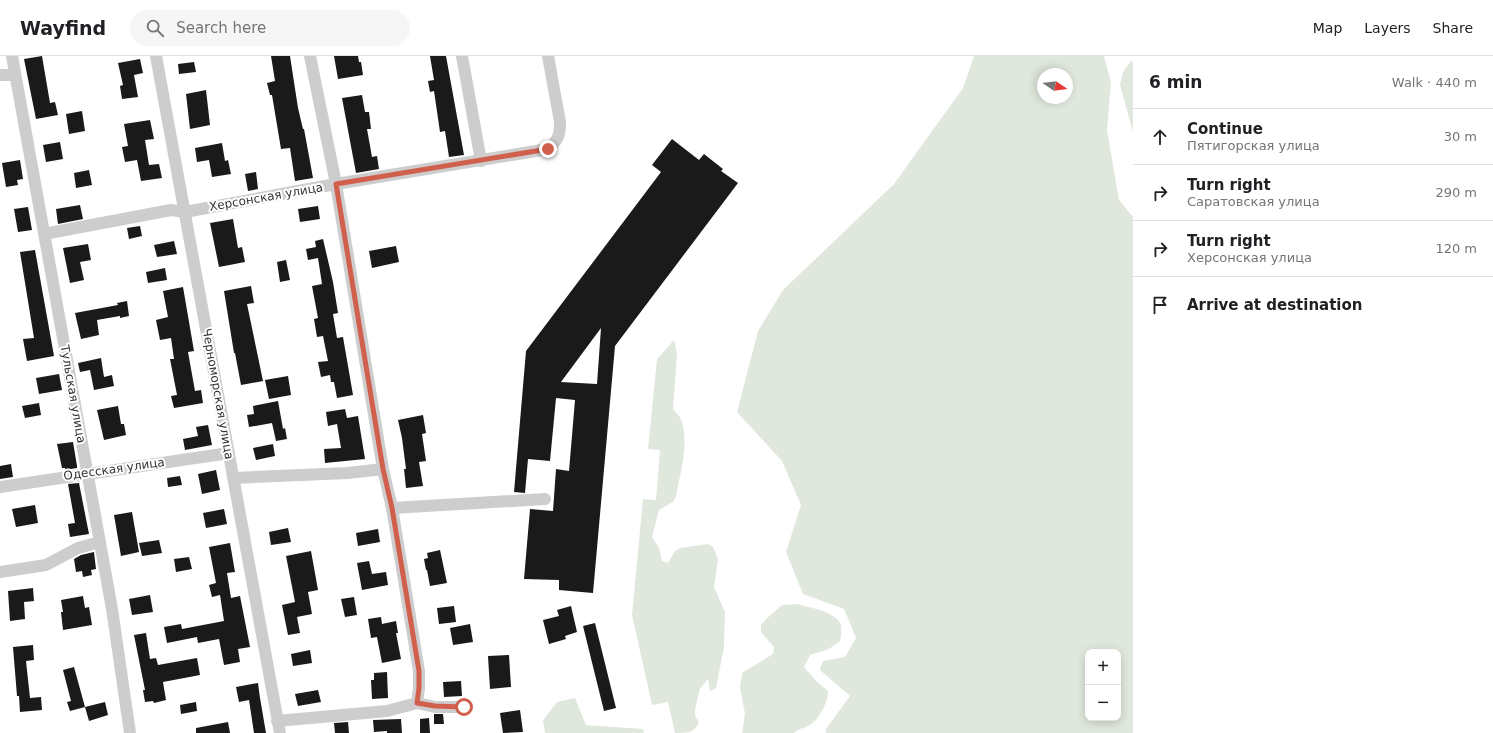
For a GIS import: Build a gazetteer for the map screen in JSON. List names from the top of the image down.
{
  "streets": {
    "street": [
      "Херсонская улица",
      "Тульская улица",
      "Черноморская улица",
      "Одесская улица"
    ]
  },
  "crossings": [
    ["Херсонская улица", "Тульская улица"],
    ["Херсонская улица", "Черноморская улица"],
    ["Тульская улица", "Одесская улица"],
    ["Черноморская улица", "Одесская улица"]
  ],
  "north": "right",
  "page": {
    "header": "Wayfind",
    "search": "Search here",
    "nav": ["Map", "Layers", "Share"],
    "heading": ["6 min", "Walk · 440 m"],
    "list": [
      ["Continue", "Пятигорская улица", "30 m"],
      ["Turn right", "Саратовская улица", "290 m"],
      ["Turn right", "Херсонская улица", "120 m"],
      "Arrive at destination"
    ],
    "map_buttons": ["+", "−"]
  }
}
